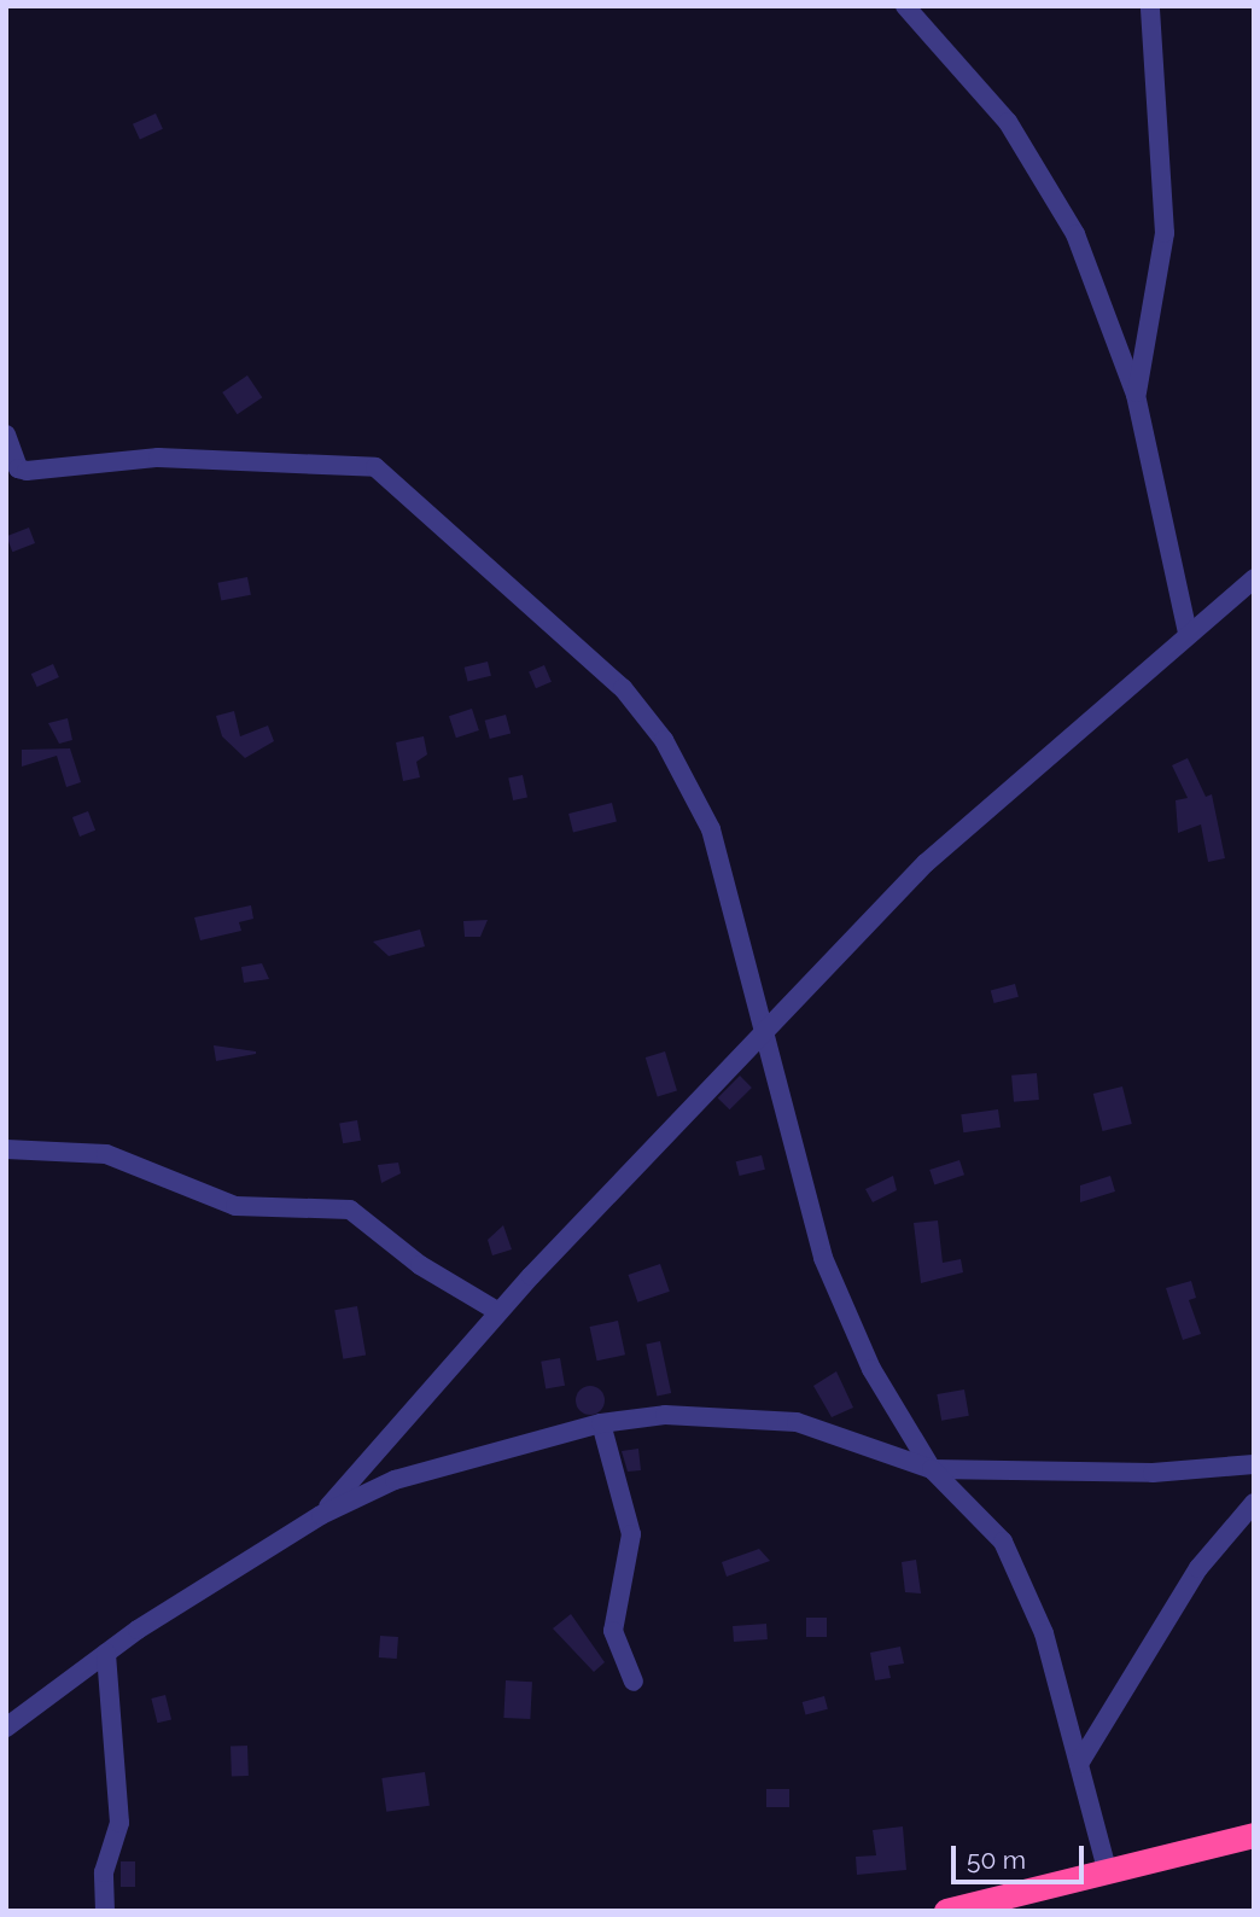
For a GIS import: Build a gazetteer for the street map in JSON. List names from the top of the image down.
{
  "scale_bar": "50 m"
}
